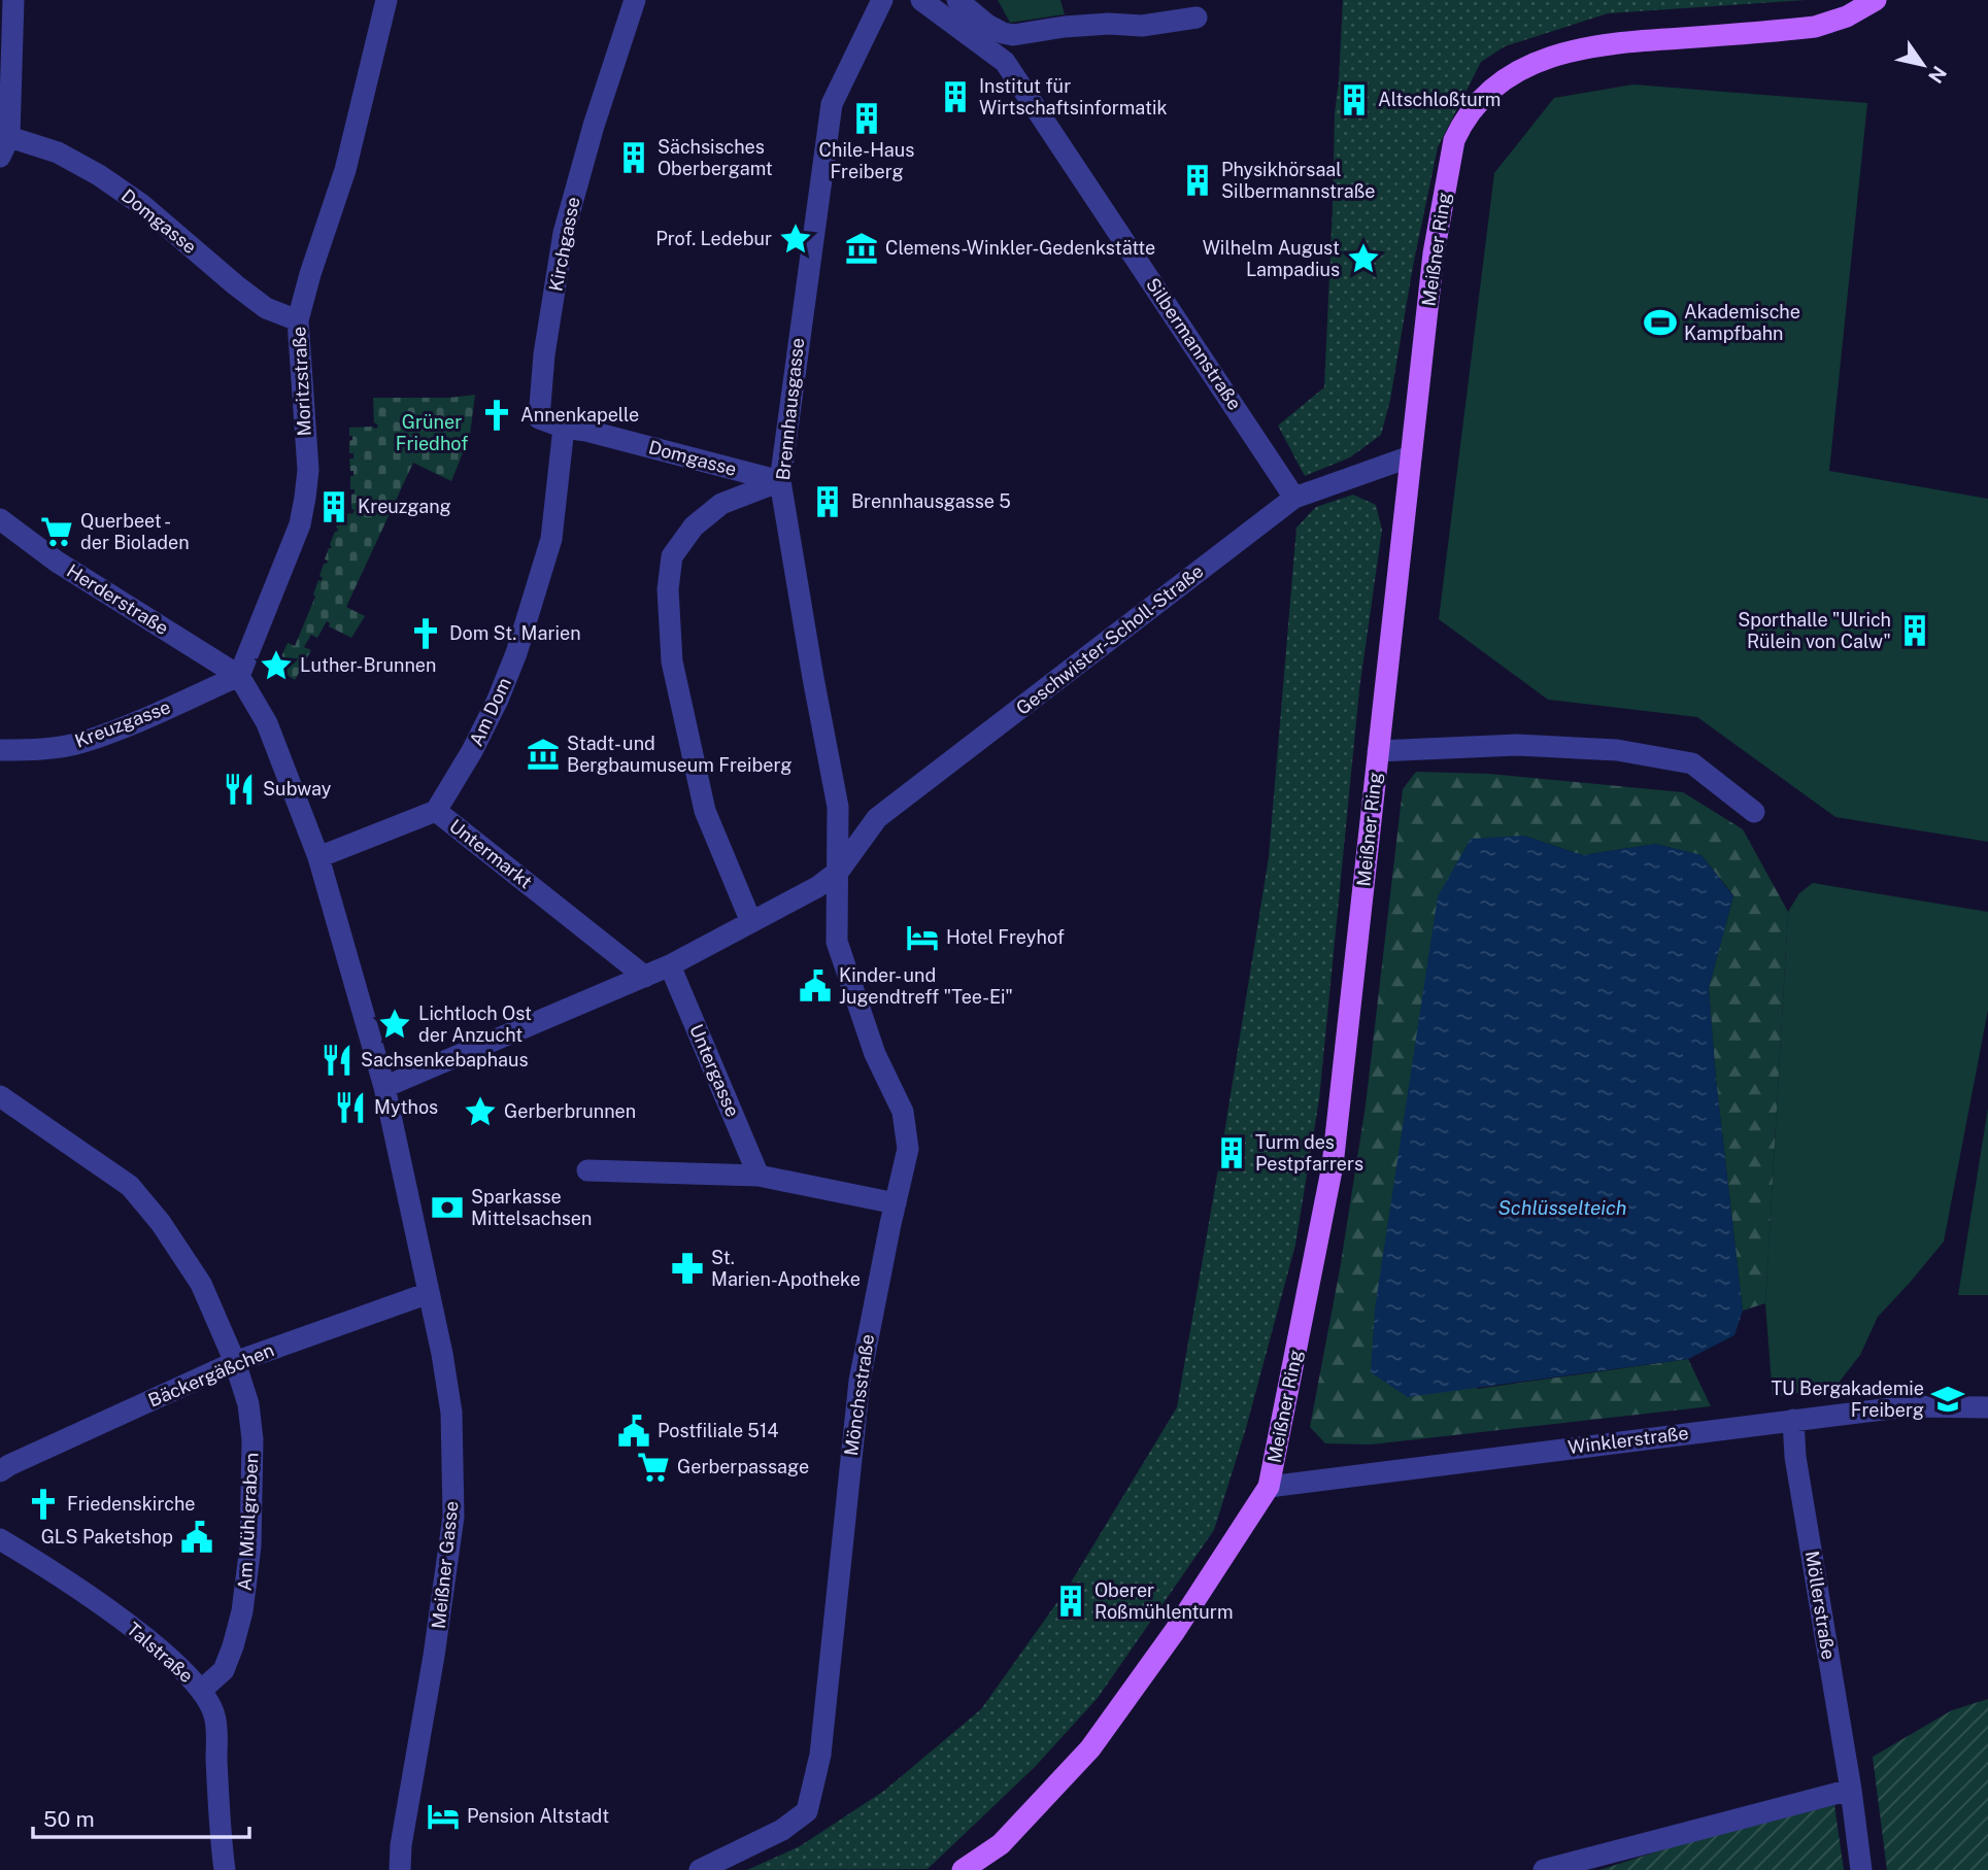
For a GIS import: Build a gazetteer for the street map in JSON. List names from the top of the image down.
{
  "streets": {
    "main road": ["Meißner Ring"],
    "street": [
      "Domgasse",
      "Kirchgasse",
      "Silbermannstraße",
      "Moritzstraße",
      "Brennhausgasse",
      "Herderstraße",
      "Geschwister-Scholl-Straße",
      "Am Dom",
      "Kreuzgasse",
      "Untermarkt",
      "Untergasse",
      "Bäckergäßchen",
      "Mönchsstraße",
      "Winklerstraße",
      "Am Mühlgraben",
      "Meißner Gasse",
      "Möllerstraße",
      "Talstraße"
    ]
  },
  "crossings": [
    ["Domgasse", "Kirchgasse"],
    ["Domgasse", "Moritzstraße"],
    ["Domgasse", "Brennhausgasse"],
    ["Domgasse", "Am Dom"],
    ["Kirchgasse", "Am Dom"],
    ["Meißner Ring", "Geschwister-Scholl-Straße"],
    ["Meißner Ring", "Winklerstraße"],
    ["Silbermannstraße", "Geschwister-Scholl-Straße"],
    ["Moritzstraße", "Herderstraße"],
    ["Moritzstraße", "Kreuzgasse"],
    ["Brennhausgasse", "Geschwister-Scholl-Straße"],
    ["Brennhausgasse", "Mönchsstraße"],
    ["Herderstraße", "Kreuzgasse"],
    ["Geschwister-Scholl-Straße", "Mönchsstraße"],
    ["Am Dom", "Untermarkt"],
    ["Bäckergäßchen", "Am Mühlgraben"],
    ["Bäckergäßchen", "Meißner Gasse"],
    ["Winklerstraße", "Möllerstraße"],
    ["Am Mühlgraben", "Talstraße"]
  ],
  "water": ["Schlüsselteich"],
  "parks": ["Grüner Friedhof"],
  "places": {
    "building": [
      "Institut für Wirtschaftsinformatik",
      "Altschloßturm",
      "Chile-Haus Freiberg",
      "Sächsisches Oberbergamt",
      "Physikhörsaal Silbermannstraße",
      "Brennhausgasse 5",
      "Kreuzgang",
      "Sporthalle \"Ulrich Rülein von Calw\"",
      "Turm des Pestpfarrers",
      "Oberer Roßmühlenturm"
    ],
    "place": [
      "Prof. Ledebur",
      "Wilhelm August Lampadius",
      "Luther-Brunnen",
      "Lichtloch Ost der Anzucht",
      "Gerberbrunnen"
    ],
    "museum": ["Clemens-Winkler-Gedenkstätte", "Stadt- und Bergbaumuseum Freiberg"],
    "sports": ["Akademische Kampfbahn"],
    "church": ["Annenkapelle", "Dom St. Marien", "Friedenskirche"],
    "supermarket": ["Querbeet - der Bioladen", "Gerberpassage"],
    "restaurant": ["Subway", "Sachsenkebaphaus", "Mythos"],
    "hotel": ["Hotel Freyhof", "Pension Altstadt"],
    "public building": ["Kinder- und Jugendtreff \"Tee-Ei\"", "Postfiliale 514", "GLS Paketshop"],
    "bank": ["Sparkasse Mittelsachsen"],
    "pharmacy": ["St. Marien-Apotheke"],
    "school or university": ["TU Bergakademie Freiberg"]
  },
  "scale_bar": "50 m",
  "north": "bottom right"
}
